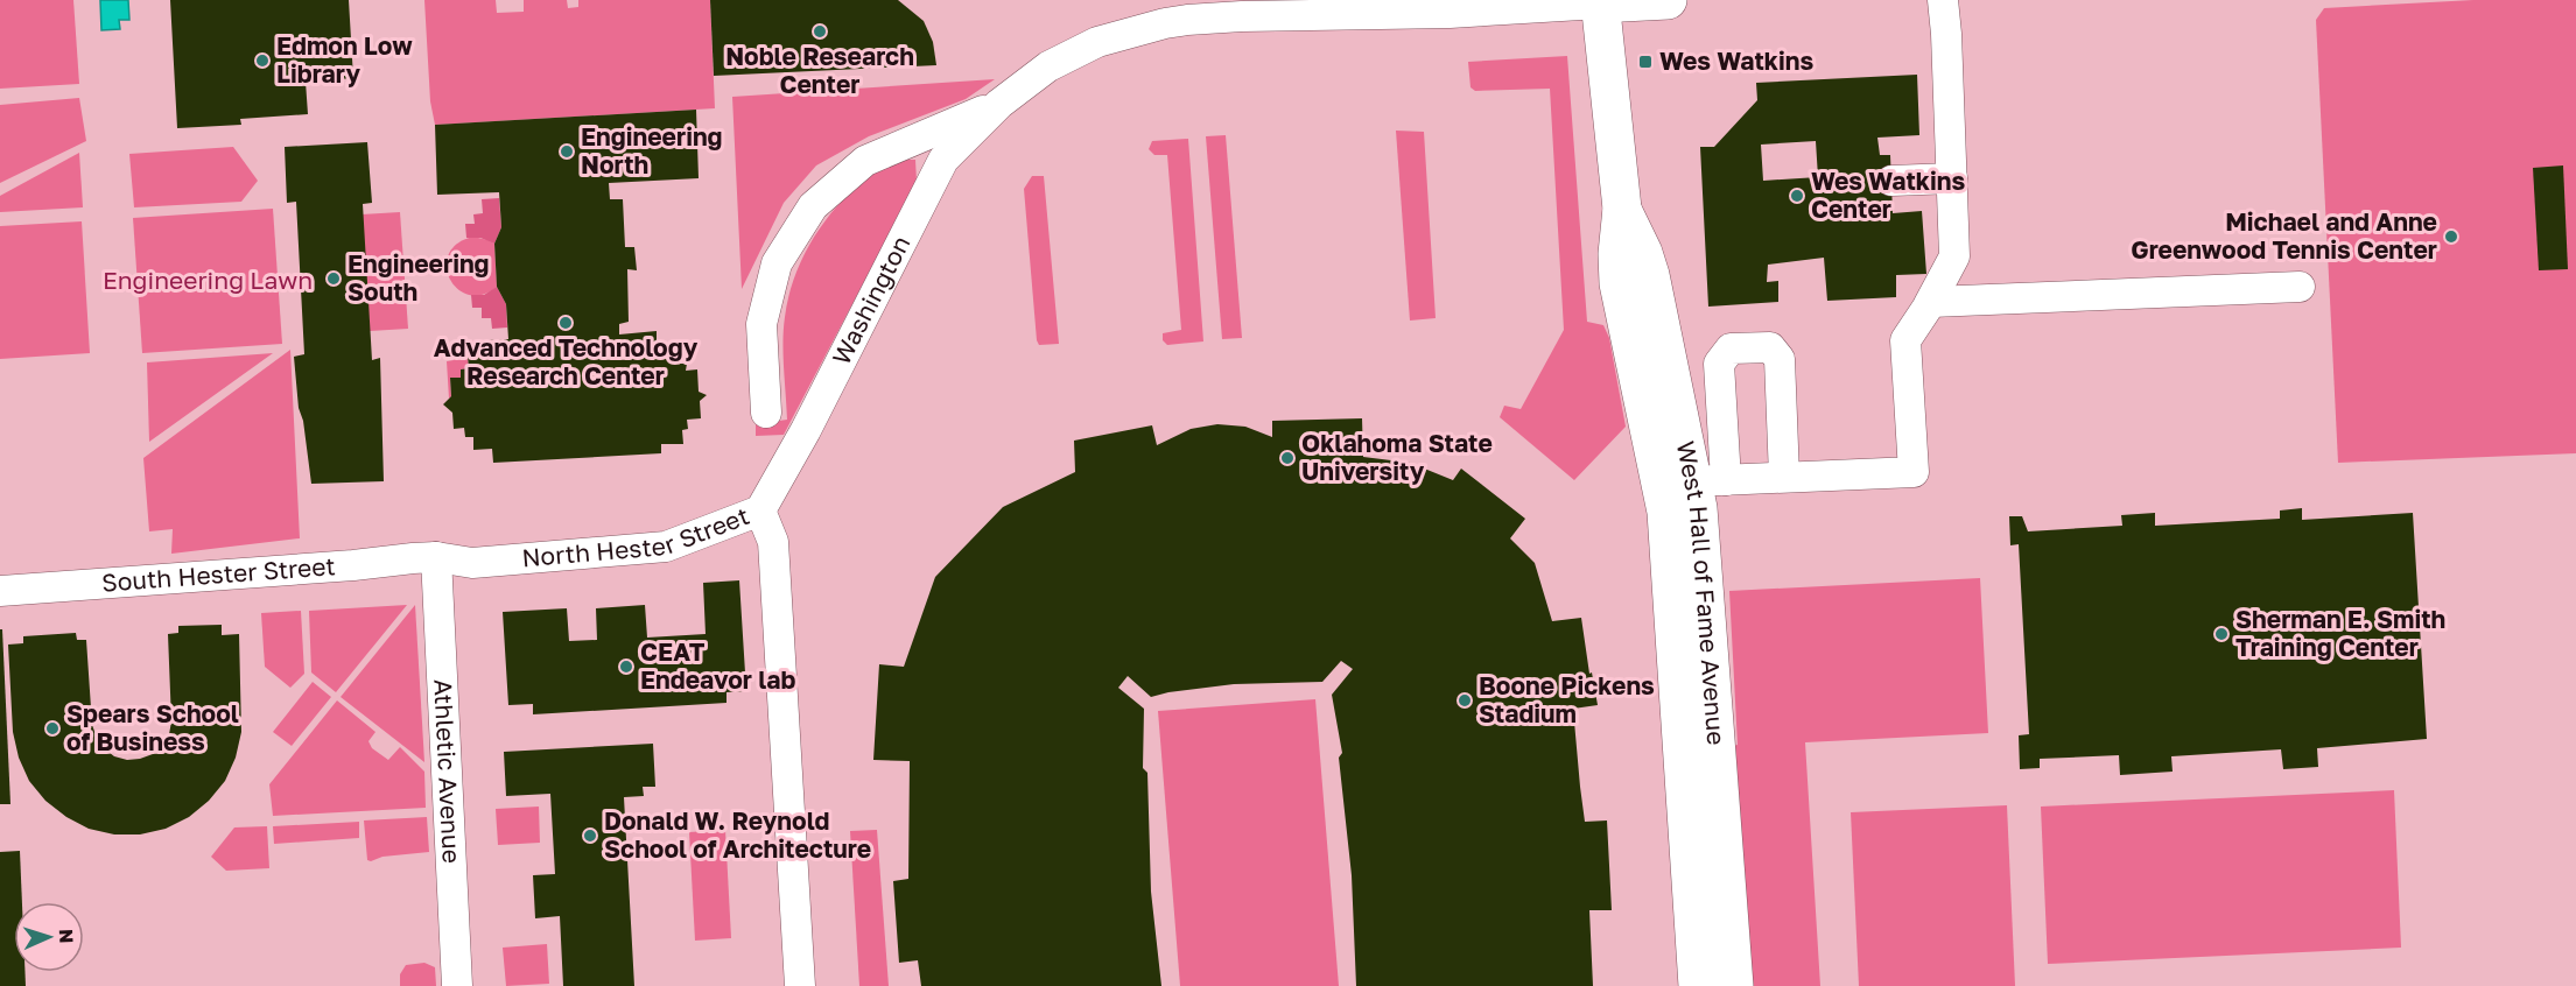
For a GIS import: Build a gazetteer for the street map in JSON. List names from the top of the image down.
{
  "streets": {
    "main road": ["West Hall of Fame Avenue"],
    "street": [
      "Washington",
      "North Hester Street",
      "South Hester Street",
      "Athletic Avenue"
    ]
  },
  "crossings": [
    ["Washington", "North Hester Street"],
    ["North Hester Street", "South Hester Street"],
    ["North Hester Street", "Athletic Avenue"],
    ["South Hester Street", "Athletic Avenue"]
  ],
  "parks": ["Engineering Lawn"],
  "places": {
    "other": [
      "Noble Research Center",
      "Edmon Low Library",
      "Engineering North",
      "Wes Watkins Center",
      "Michael and Anne Greenwood Tennis Center",
      "Engineering South",
      "Advanced Technology Research Center",
      "Oklahoma State University",
      "Sherman E. Smith Training Center",
      "CEAT Endeavor lab",
      "Boone Pickens Stadium",
      "Spears School of Business",
      "Donald W. Reynold School of Architecture"
    ],
    "transit": ["Wes Watkins"]
  },
  "north": "right"
}
